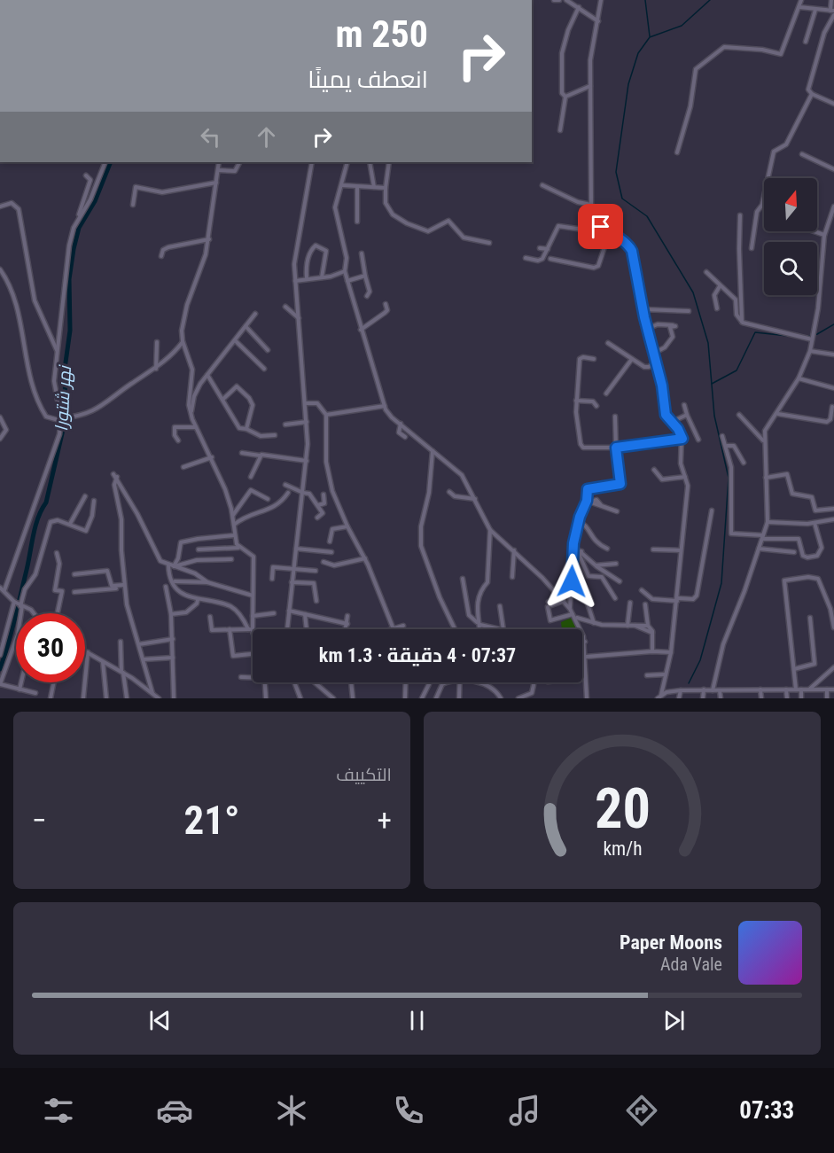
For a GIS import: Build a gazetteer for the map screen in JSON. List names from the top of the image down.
{
  "water": ["نهر شتورا"],
  "north": "top",
  "page": {
    "turn": ["250 m", "انعطف يمينًا"],
    "limit": "30",
    "trip": "07:37 · 4 دقيقة · 1.3 km",
    "tile": "التكييف",
    "heat": ["−", "21°", "+"],
    "song": ["Paper Moons", "Ada Vale"],
    "tabs": "07:33",
    "gauge": ["20", "km/h"]
  }
}
